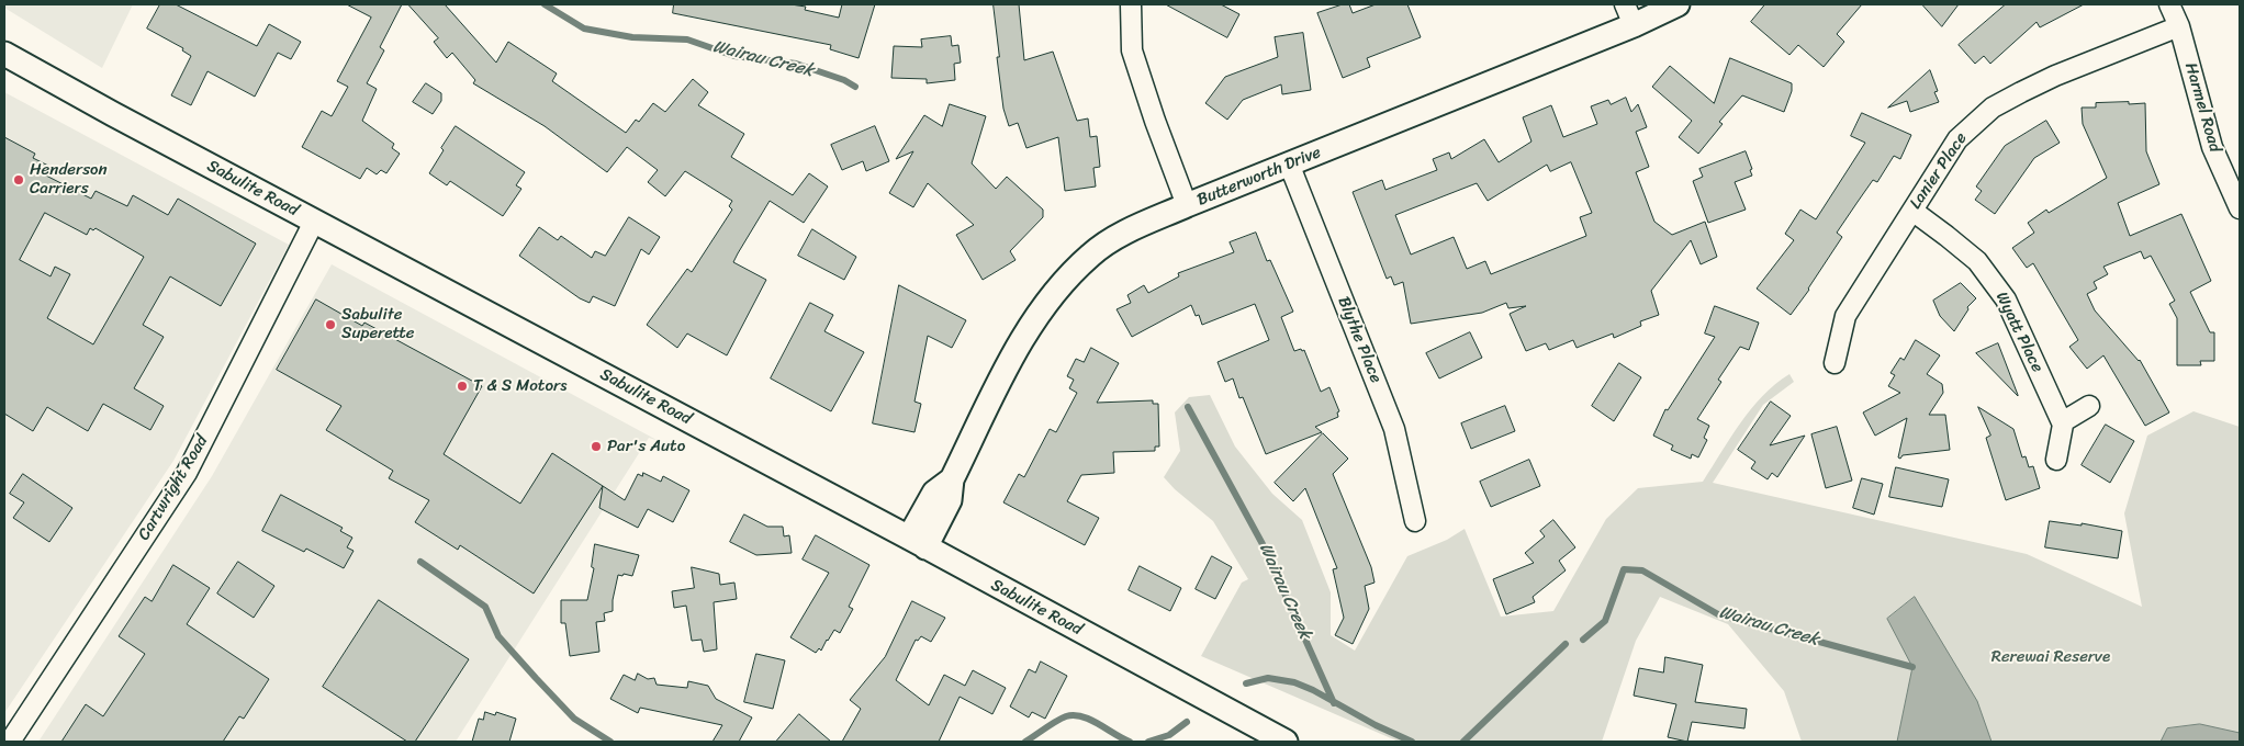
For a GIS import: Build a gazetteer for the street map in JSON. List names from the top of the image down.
{
  "streets": {
    "street": [
      "Harmel Road",
      "Lanier Place",
      "Butterworth Drive",
      "Sabulite Road",
      "Wyatt Place",
      "Blythe Place",
      "Cartwright Road"
    ]
  },
  "crossings": [
    ["Harmel Road", "Lanier Place"],
    ["Lanier Place", "Wyatt Place"],
    ["Butterworth Drive", "Sabulite Road"],
    ["Butterworth Drive", "Blythe Place"],
    ["Sabulite Road", "Cartwright Road"]
  ],
  "water": ["Wairau Creek"],
  "parks": ["Rerewai Reserve"],
  "places": [
    "Henderson Carriers",
    "Sabulite Superette",
    "T & S Motors",
    "Par's Auto"
  ]
}
